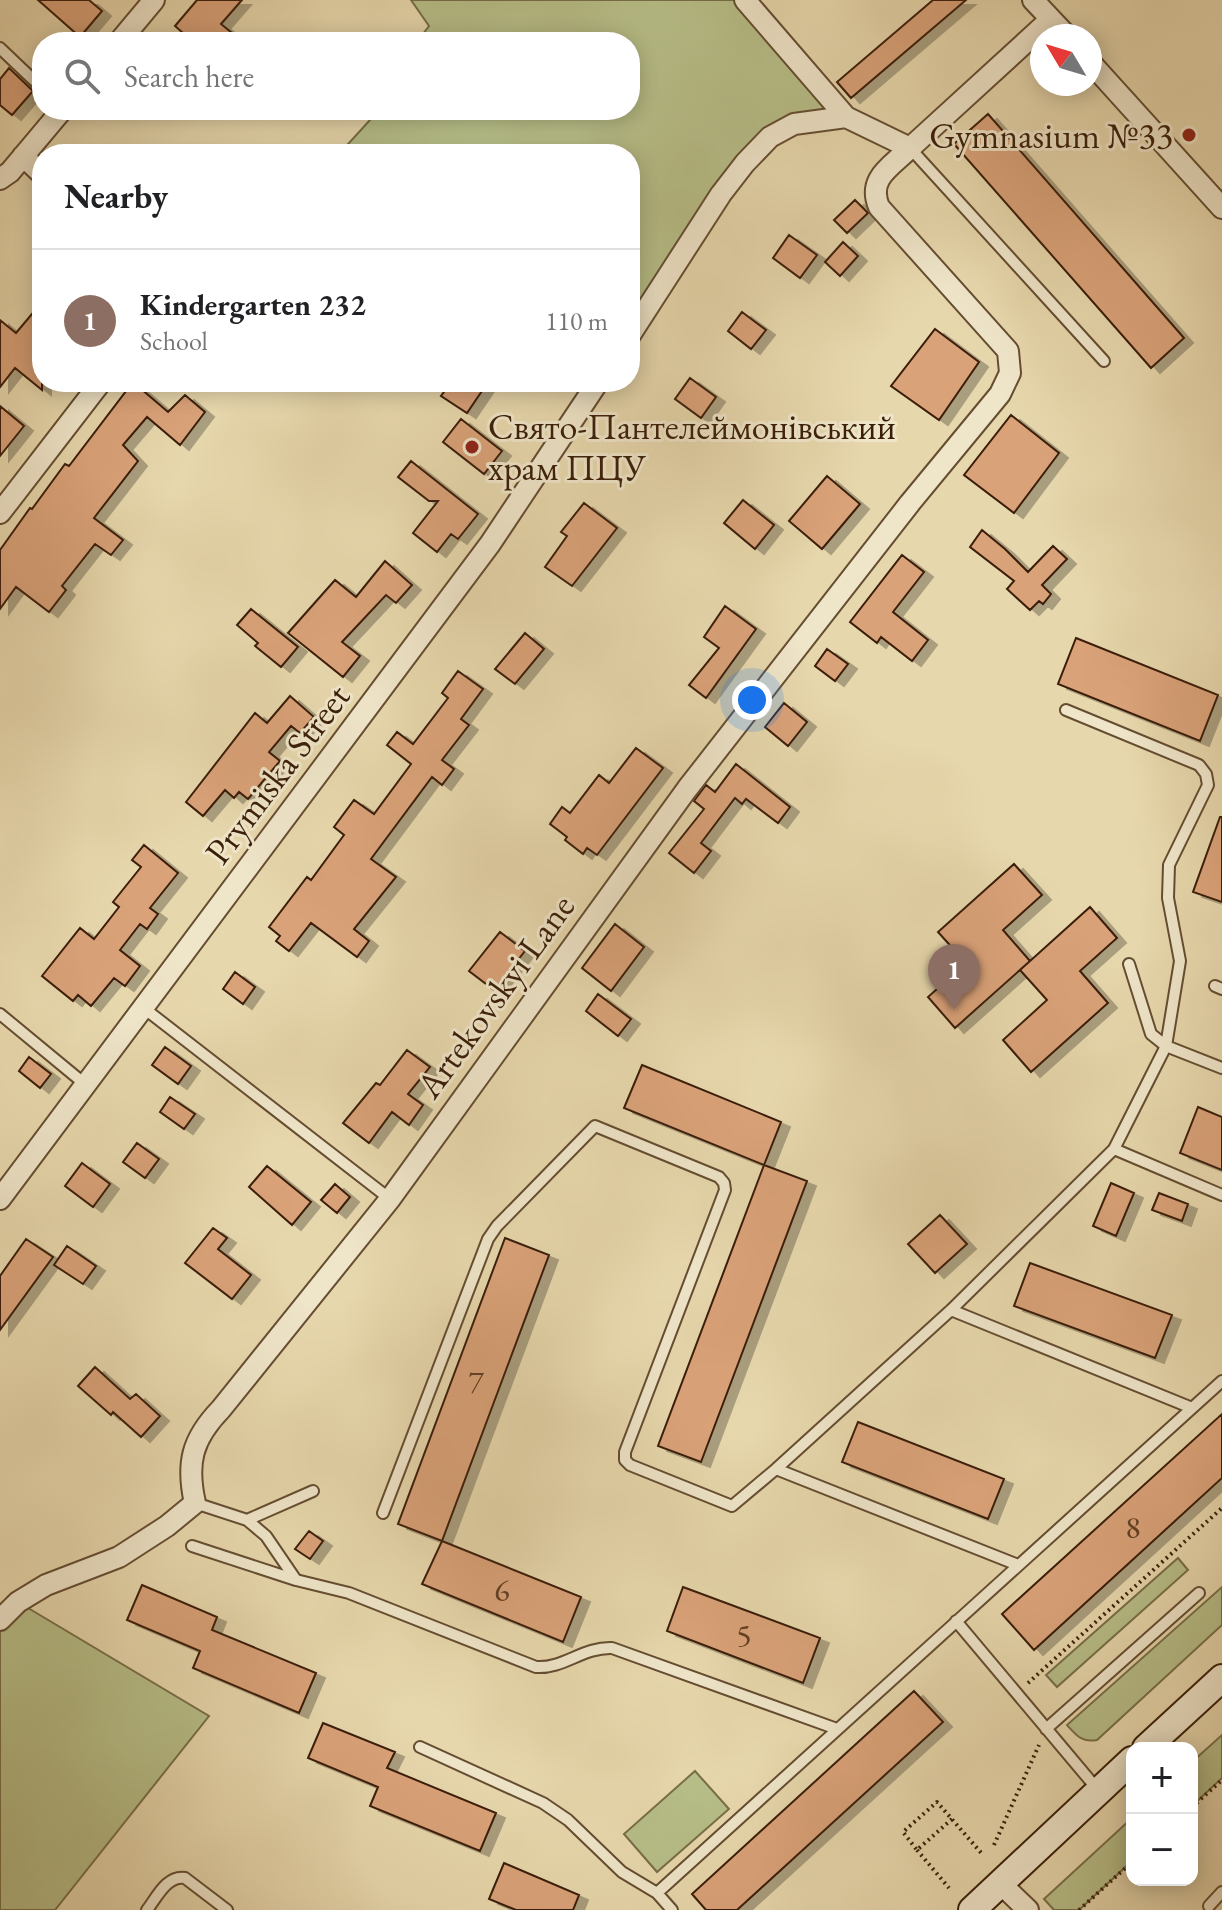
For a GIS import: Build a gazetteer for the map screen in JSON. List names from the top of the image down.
{
  "streets": {
    "street": ["Prymiska Street", "Artekovskyi Lane"]
  },
  "places": ["Gymnasium №33", "Свято-Пантелеймонівський храм ПЦУ"],
  "house_numbers": [
    "7",
    "8",
    "6",
    "5"
  ],
  "north": "top left",
  "page": {
    "search": "Search here",
    "heading": "Nearby",
    "list": [
      {
        "mark": "1",
        "name": "Kindergarten 232",
        "note": "School",
        "value": "110 m"
      }
    ],
    "pins": "1",
    "map_buttons": ["+", "−"]
  }
}
